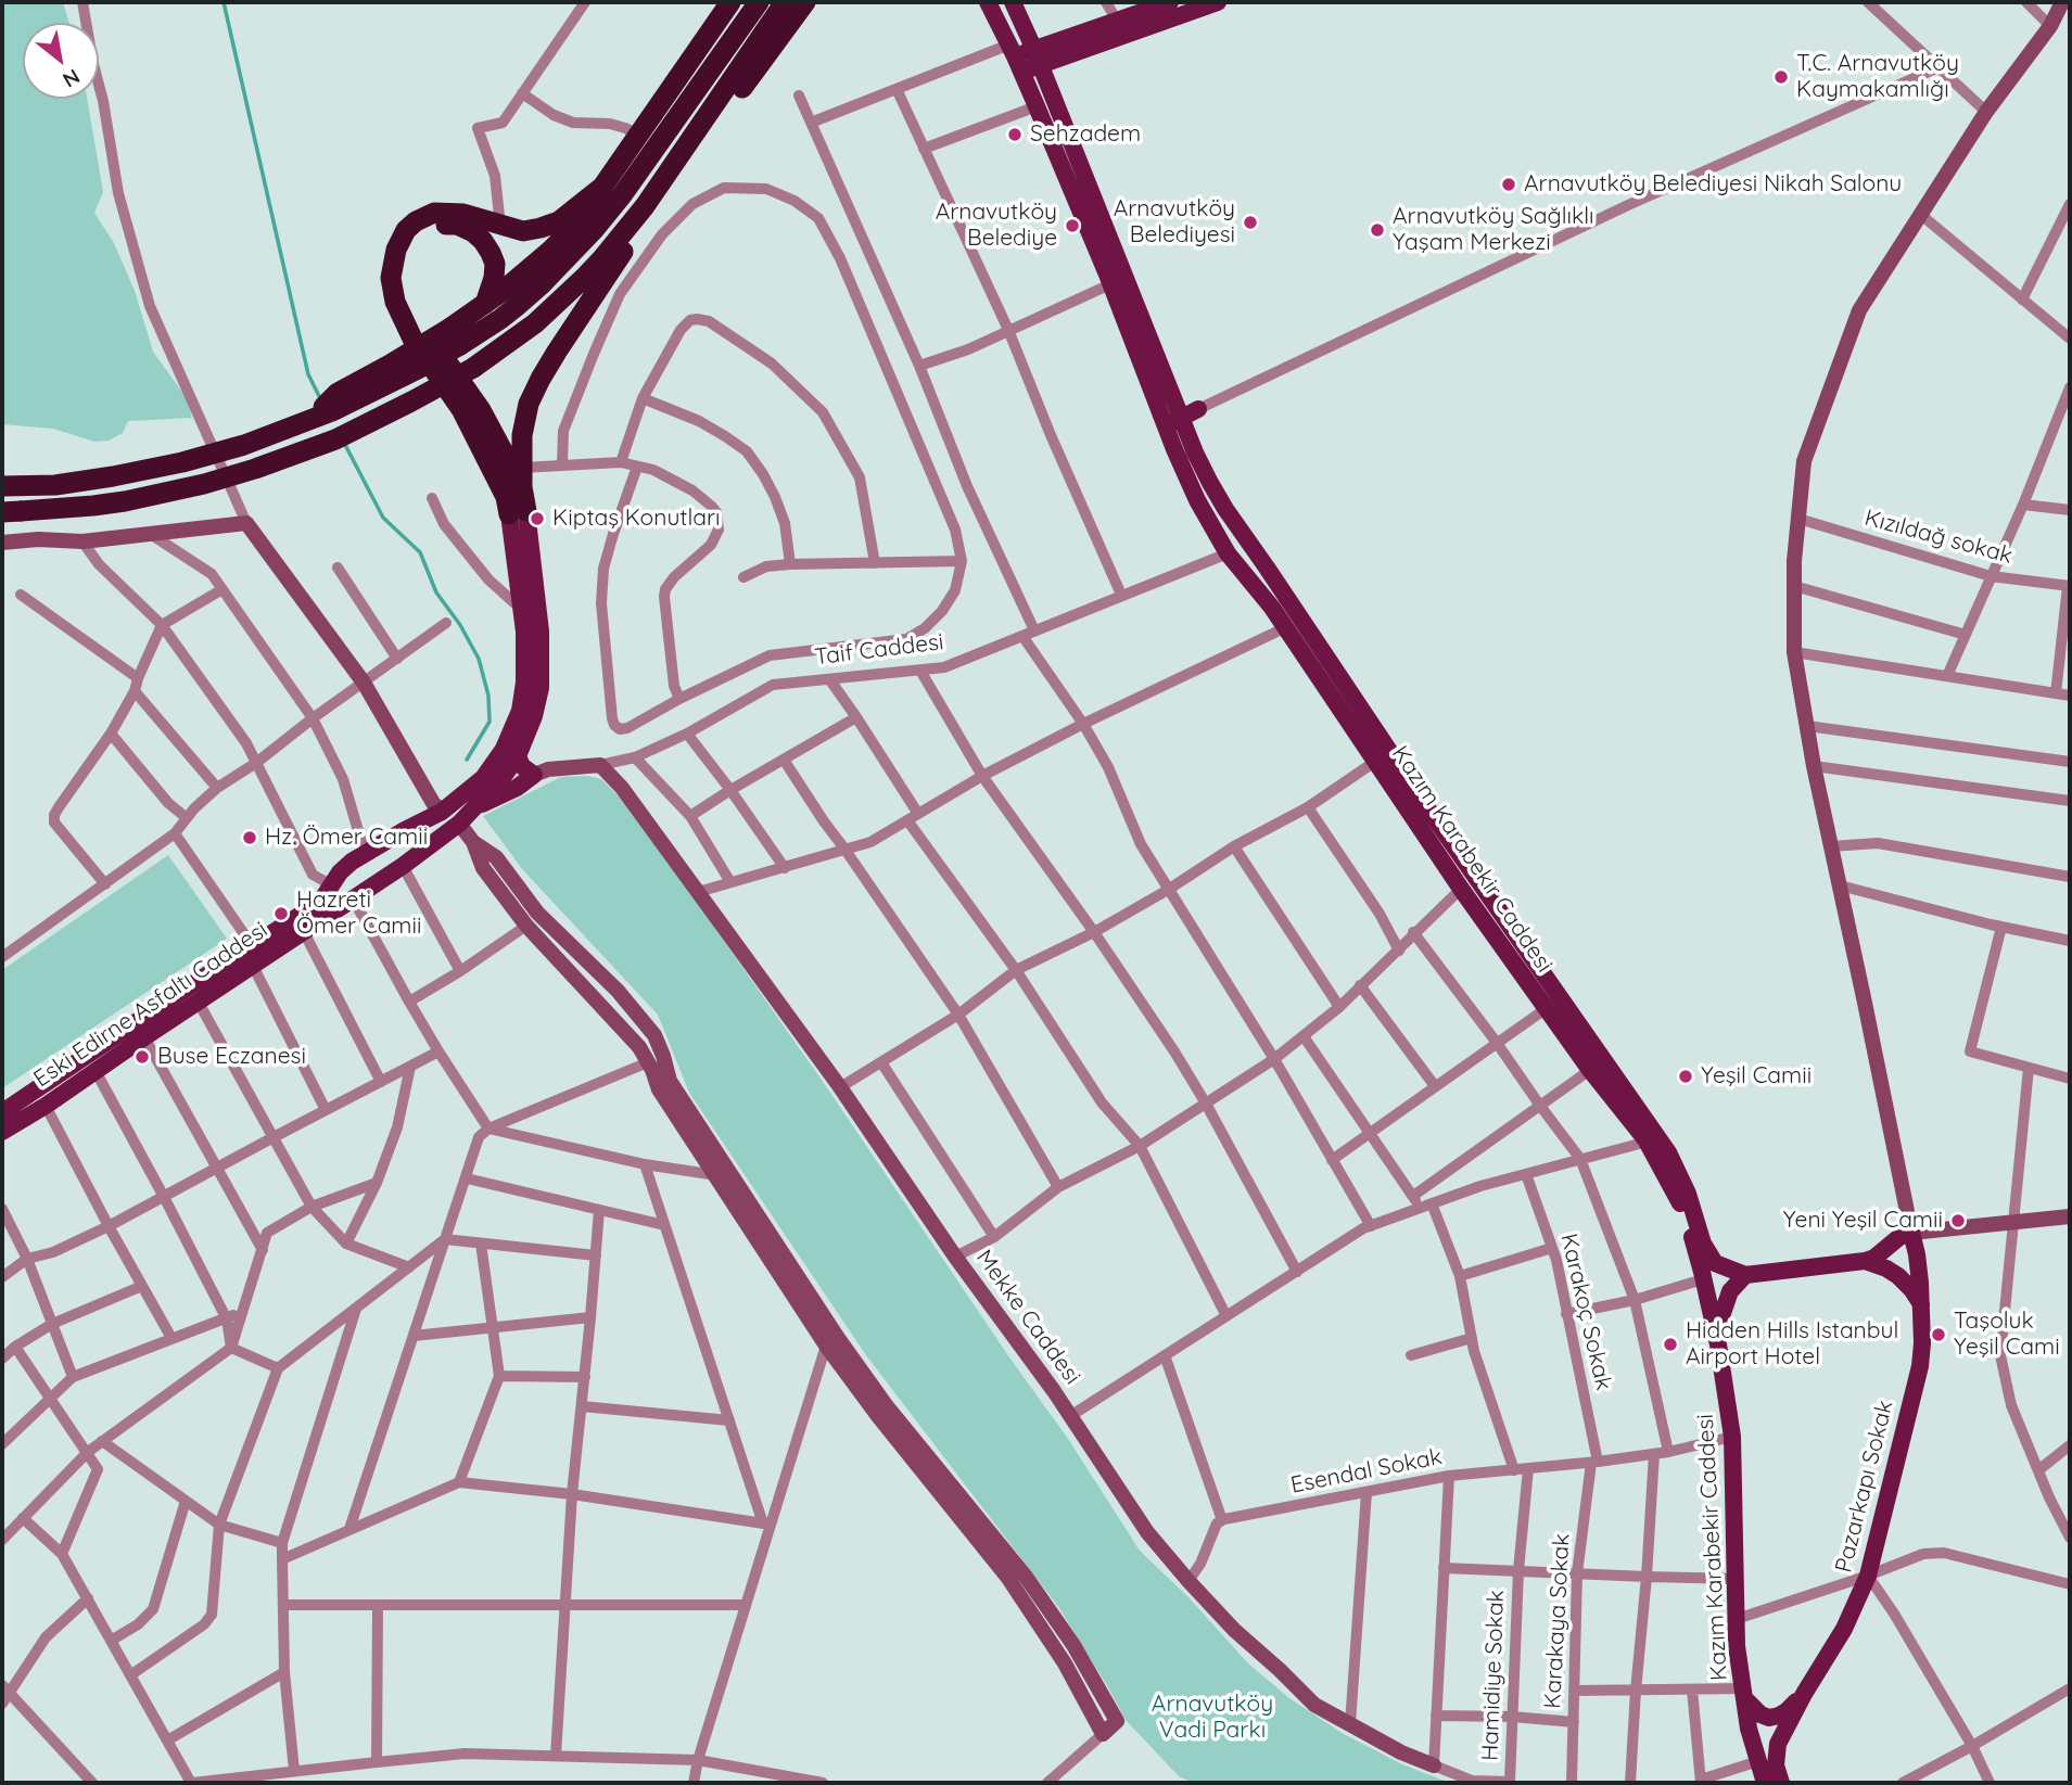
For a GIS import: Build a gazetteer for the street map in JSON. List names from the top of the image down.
{
  "streets": {
    "main road": [
      "Taif Caddesi",
      "Kazım Karabekir Caddesi",
      "Eski Edirne Asfaltı Caddesi",
      "Mekke Caddesi",
      "Pazarkapı Sokak"
    ],
    "street": [
      "Kızıldağ sokak",
      "Karakoç Sokak",
      "Esendal Sokak",
      "Karakaya Sokak",
      "Hamidiye Sokak"
    ]
  },
  "crossings": [
    ["Taif Caddesi", "Kazım Karabekir Caddesi"],
    ["Taif Caddesi", "Mekke Caddesi"],
    ["Kazım Karabekir Caddesi", "Esendal Sokak"],
    ["Karakoç Sokak", "Esendal Sokak"],
    ["Karakoç Sokak", "Karakaya Sokak"],
    ["Mekke Caddesi", "Hamidiye Sokak"],
    ["Esendal Sokak", "Karakaya Sokak"],
    ["Esendal Sokak", "Hamidiye Sokak"]
  ],
  "parks": ["Arnavutköy Vadi Parkı"],
  "places": [
    "T.C. Arnavutköy Kaymakamlığı",
    "Sehzadem",
    "Arnavutköy Belediyesi Nikah Salonu",
    "Arnavutköy Belediyesi",
    "Arnavutköy Belediye",
    "Arnavutköy Sağlıklı Yaşam Merkezi",
    "Kiptaş Konutları",
    "Hz. Ömer Camii",
    "Hazreti Ömer Camii",
    "Buse Eczanesi",
    "Yeşil Camii",
    "Yeni Yeşil Camii",
    "Taşoluk Yeşil Cami",
    "Hidden Hills Istanbul Airport Hotel"
  ],
  "north": "bottom right"
}
